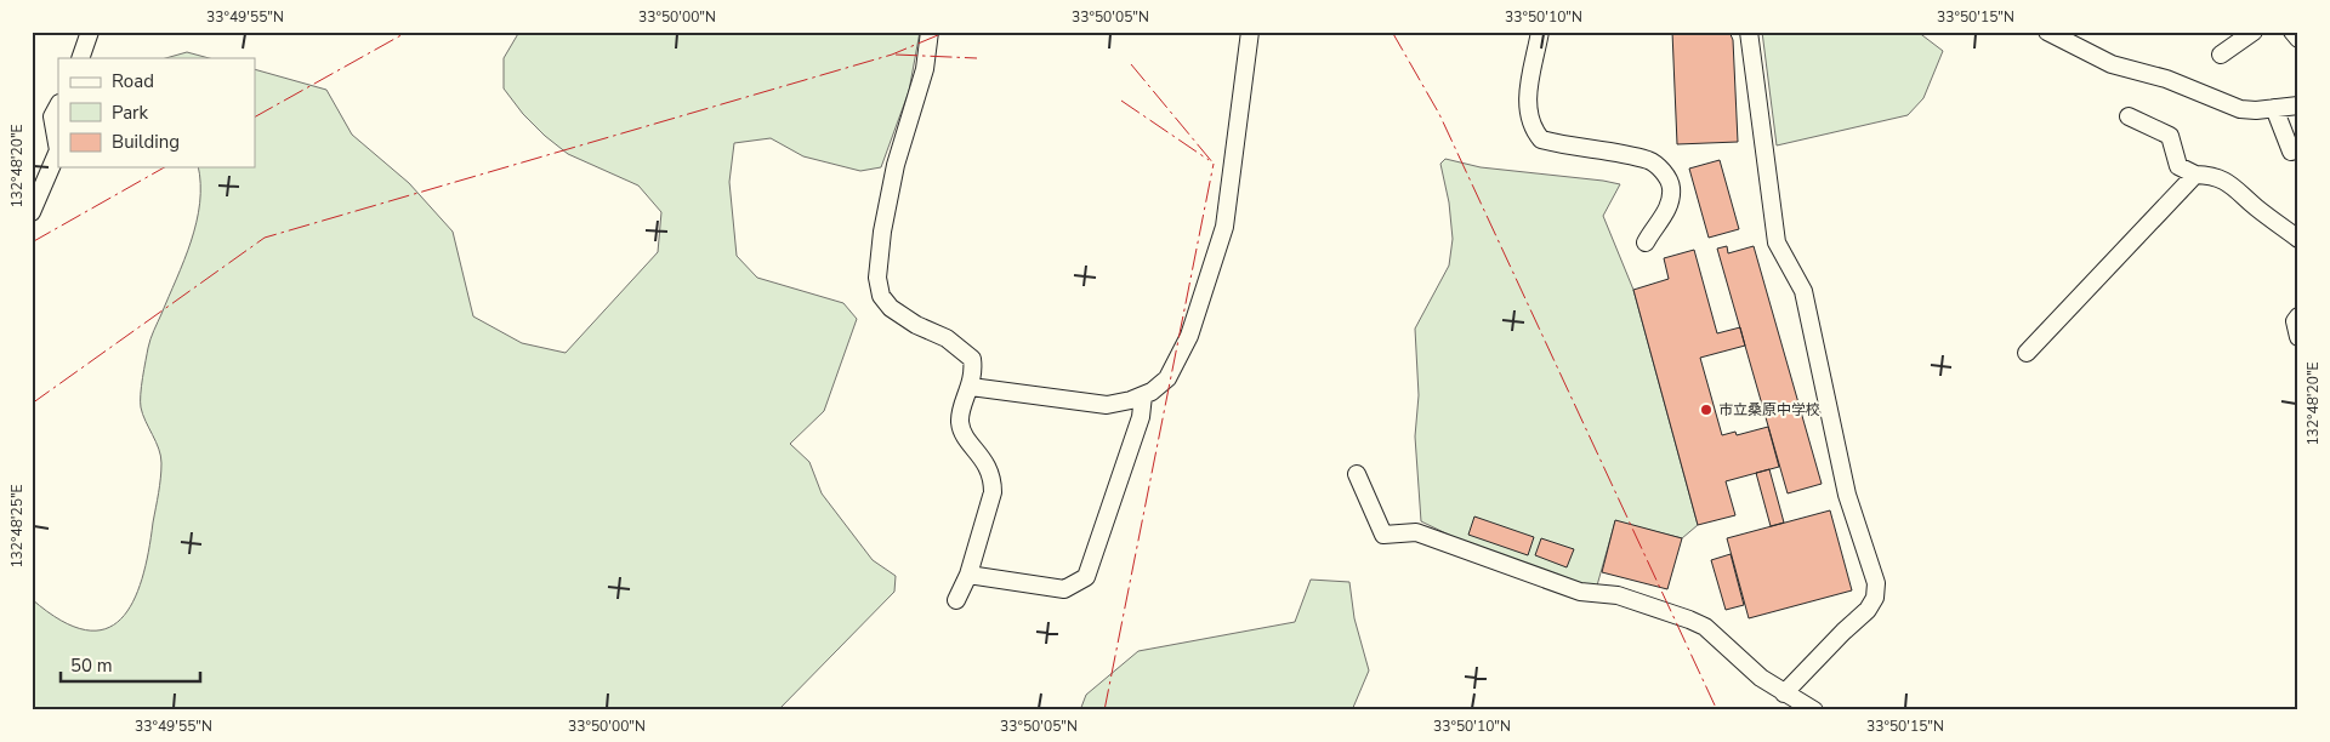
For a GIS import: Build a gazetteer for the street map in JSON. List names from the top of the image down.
{
  "places": ["市立桑原中学校"],
  "legend": ["Road", "Park", "Building"],
  "scale_bar": "50 m",
  "coordinates": [
    "33°49'55\"N",
    "33°50'00\"N",
    "33°50'05\"N",
    "33°50'10\"N",
    "33°50'15\"N",
    "132°48'20\"E",
    "132°48'25\"E"
  ]
}
